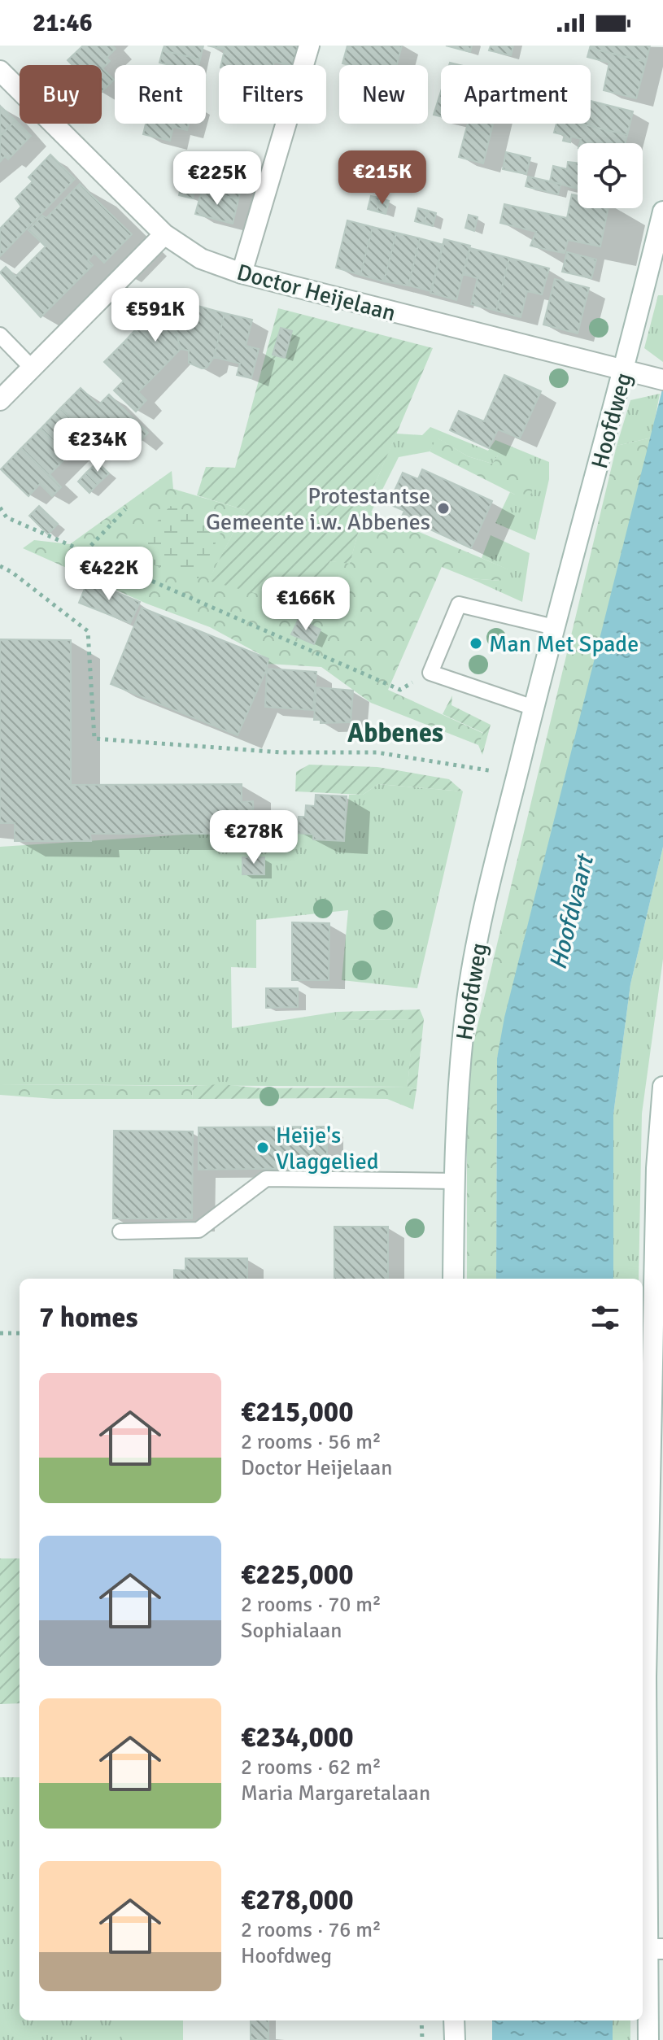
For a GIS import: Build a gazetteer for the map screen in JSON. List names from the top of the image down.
{
  "streets": {
    "street": ["Doctor Heijelaan", "Hoofdweg"]
  },
  "crossings": [
    ["Doctor Heijelaan", "Hoofdweg"]
  ],
  "districts": ["Abbenes"],
  "water": ["Hoofdvaart"],
  "places": ["Protestantse Gemeente i.w. Abbenes", "Man Met Spade", "Heije's Vlaggelied"],
  "page": {
    "status": "21:46",
    "chip": [
      "Buy",
      "Rent",
      "Filters",
      "New",
      "Apartment"
    ],
    "price": [
      "€215K",
      "€225K",
      "€591K",
      "€234K",
      "€422K",
      "€166K",
      "€278K"
    ],
    "heading": "7 homes",
    "list": [
      {
        "name": "€215,000",
        "note": "2 rooms · 56 m² · Doctor Heijelaan"
      },
      {
        "name": "€225,000",
        "note": "2 rooms · 70 m² · Sophialaan"
      },
      {
        "name": "€234,000",
        "note": "2 rooms · 62 m² · Maria Margaretalaan"
      },
      {
        "name": "€278,000",
        "note": "2 rooms · 76 m² · Hoofdweg"
      }
    ]
  }
}
